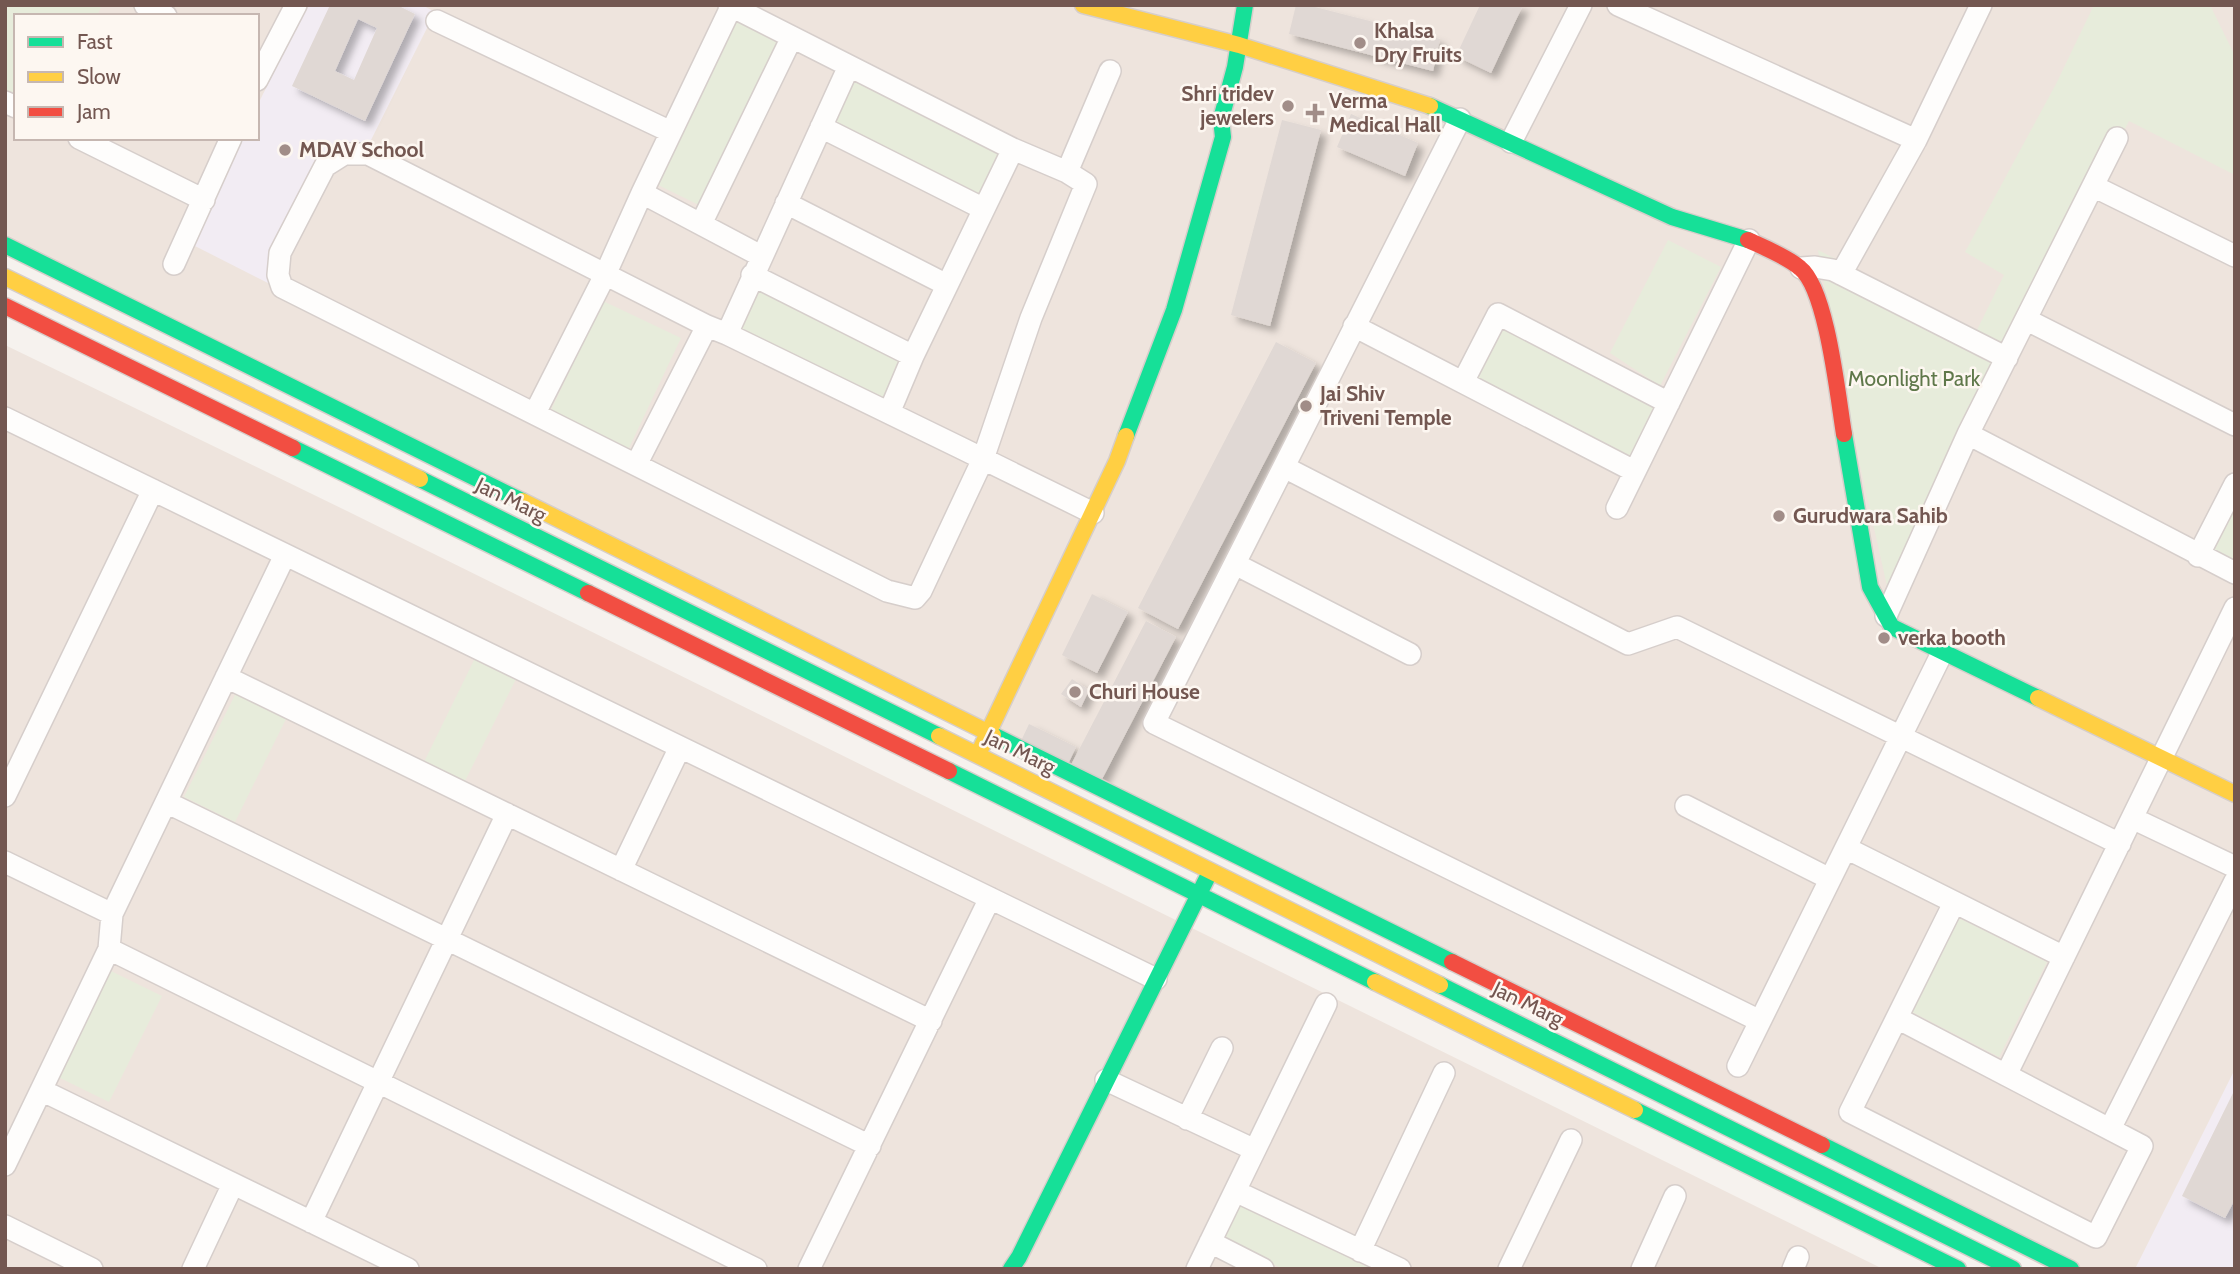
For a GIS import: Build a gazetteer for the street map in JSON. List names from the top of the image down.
{
  "streets": {
    "street": ["Jan Marg"]
  },
  "parks": ["Moonlight Park"],
  "places": {
    "other": [
      "Khalsa Dry Fruits",
      "Shri tridev jewelers",
      "MDAV School",
      "Jai Shiv Triveni Temple",
      "Gurudwara Sahib",
      "verka booth",
      "Churi House"
    ],
    "health": ["Verma Medical Hall"]
  },
  "legend": ["Fast", "Slow", "Jam"]
}
